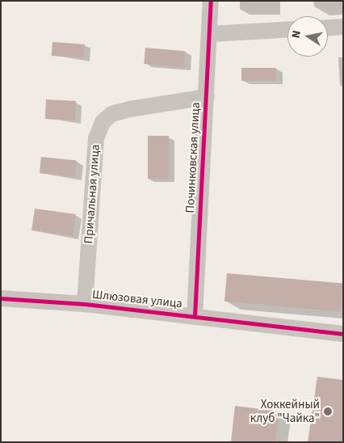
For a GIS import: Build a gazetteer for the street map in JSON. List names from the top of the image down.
{
  "streets": {
    "street": ["Починковская улица", "Причальная улица", "Шлюзовая улица"]
  },
  "crossings": [
    ["Починковская улица", "Причальная улица"],
    ["Починковская улица", "Шлюзовая улица"],
    ["Причальная улица", "Шлюзовая улица"]
  ],
  "places": ["Хоккейный клуб \"Чайка\""],
  "north": "left"
}
